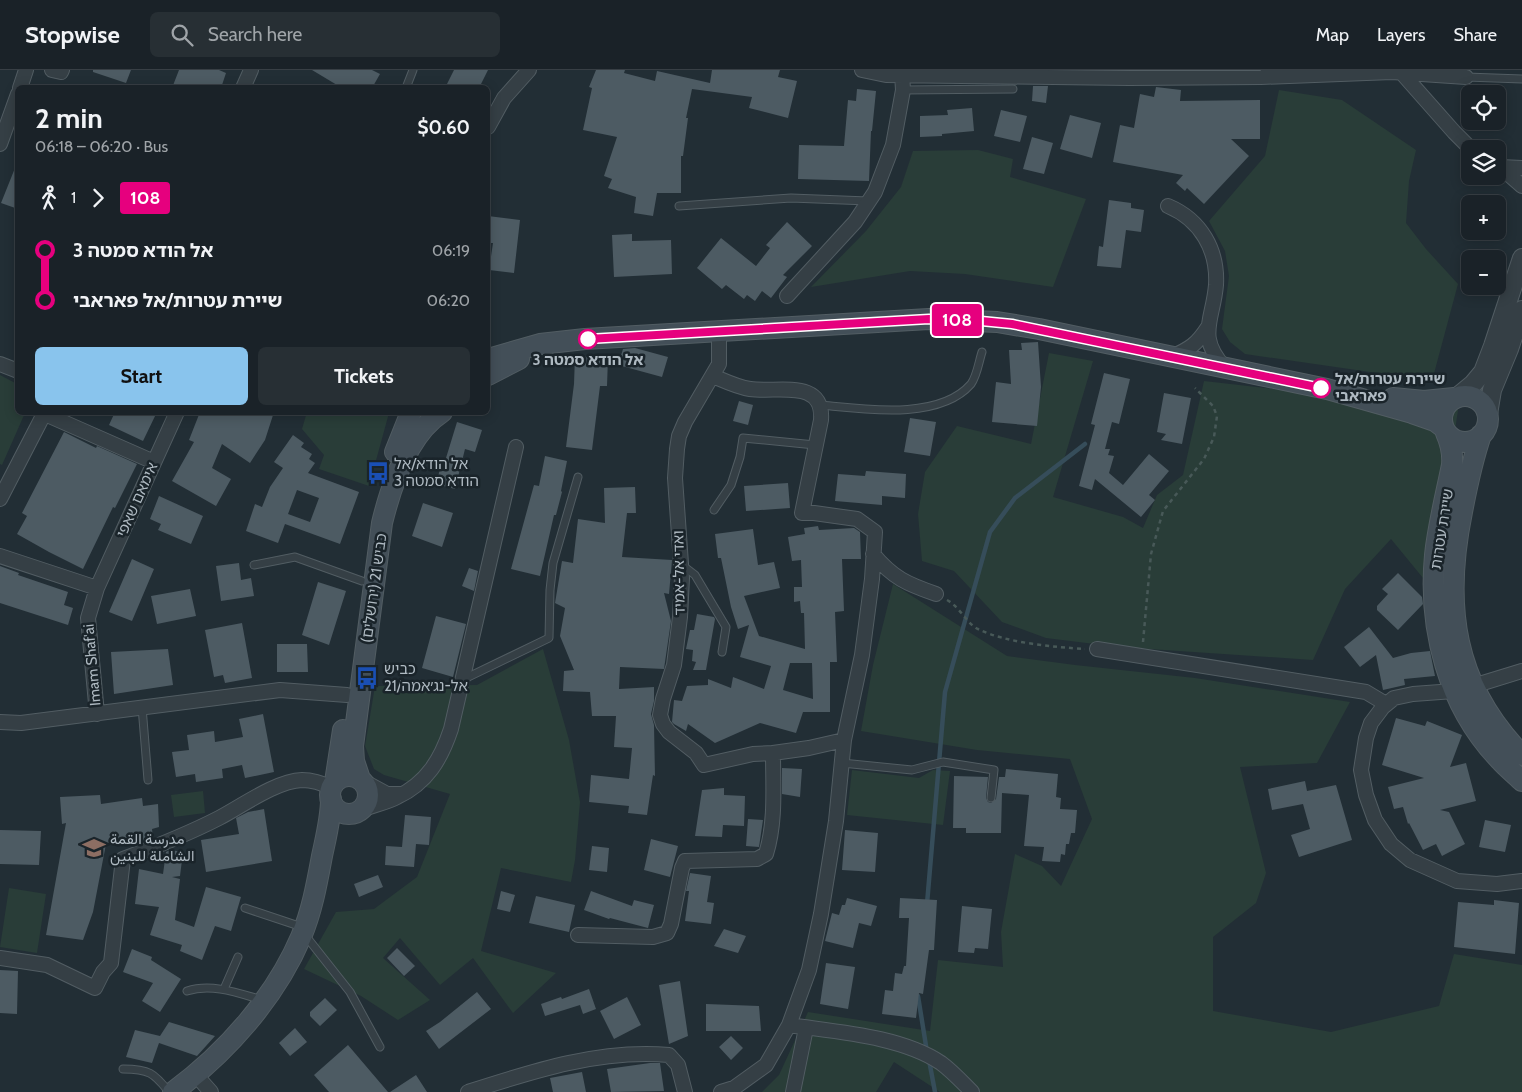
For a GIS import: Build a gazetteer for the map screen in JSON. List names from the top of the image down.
{
  "streets": {
    "main road": ["שיירת עטרות", "כביש 21 (ירושלים)"],
    "street": ["אימאם שאפי", "ואדי אל-אמיד", "Imam Shaf'ai"]
  },
  "crossings": [
    ["אימאם שאפי", "Imam Shaf'ai"]
  ],
  "places": {
    "other": ["אל הודא סמטה 3", "שיירת עטרות/אל פאראבי"],
    "bus stop": ["אל הודא/אל הודא סמטה 3", "כביש 21/אל-נג׳אמה"],
    "school or university": ["مدرسة القمة الشاملة للبنين"]
  },
  "lines": ["bus line 108"],
  "page": {
    "header": "Stopwise",
    "search": "Search here",
    "nav": ["Map", "Layers", "Share"],
    "on_map": "108",
    "map_buttons": ["+", "−"],
    "heading": ["2 min", "06:18 – 06:20 · Bus", "$0.60"],
    "legs": ["1", "108"],
    "list": [
      {
        "name": "אל הודא סמטה 3",
        "value": "06:19"
      },
      {
        "name": "שיירת עטרות/אל פאראבי",
        "value": "06:20"
      }
    ],
    "buttons": ["Start", "Tickets"]
  }
}
